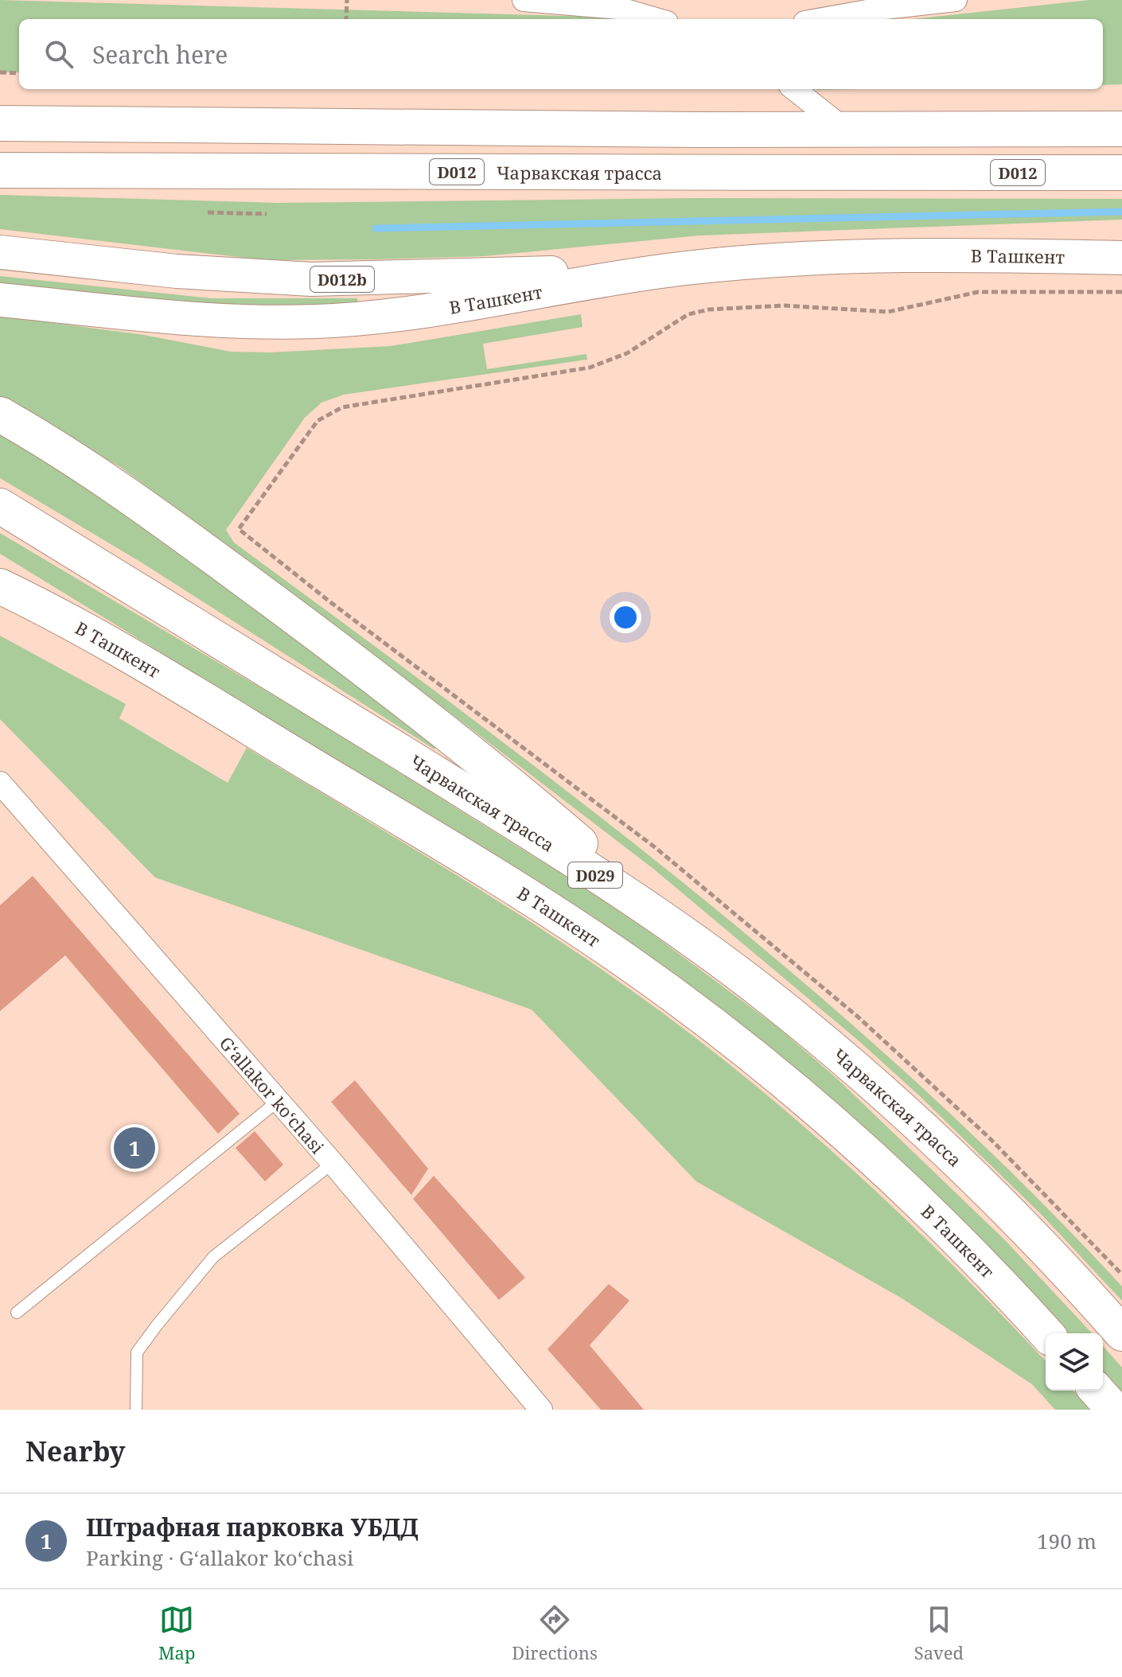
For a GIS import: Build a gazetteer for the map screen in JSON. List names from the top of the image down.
{
  "streets": {
    "highway": [
      "Чарвакская трасса",
      "D012",
      "В Ташкент",
      "D029"
    ],
    "main road": ["D012b"],
    "street": ["Gʻallakor koʻchasi"]
  },
  "page": {
    "search": "Search here",
    "pins": "1",
    "heading": "Nearby",
    "list": [
      {
        "mark": "1",
        "name": "Штрафная парковка УБДД",
        "note": "Parking · Gʻallakor koʻchasi",
        "value": "190 m"
      }
    ],
    "nav": ["Map", "Directions", "Saved"]
  }
}
